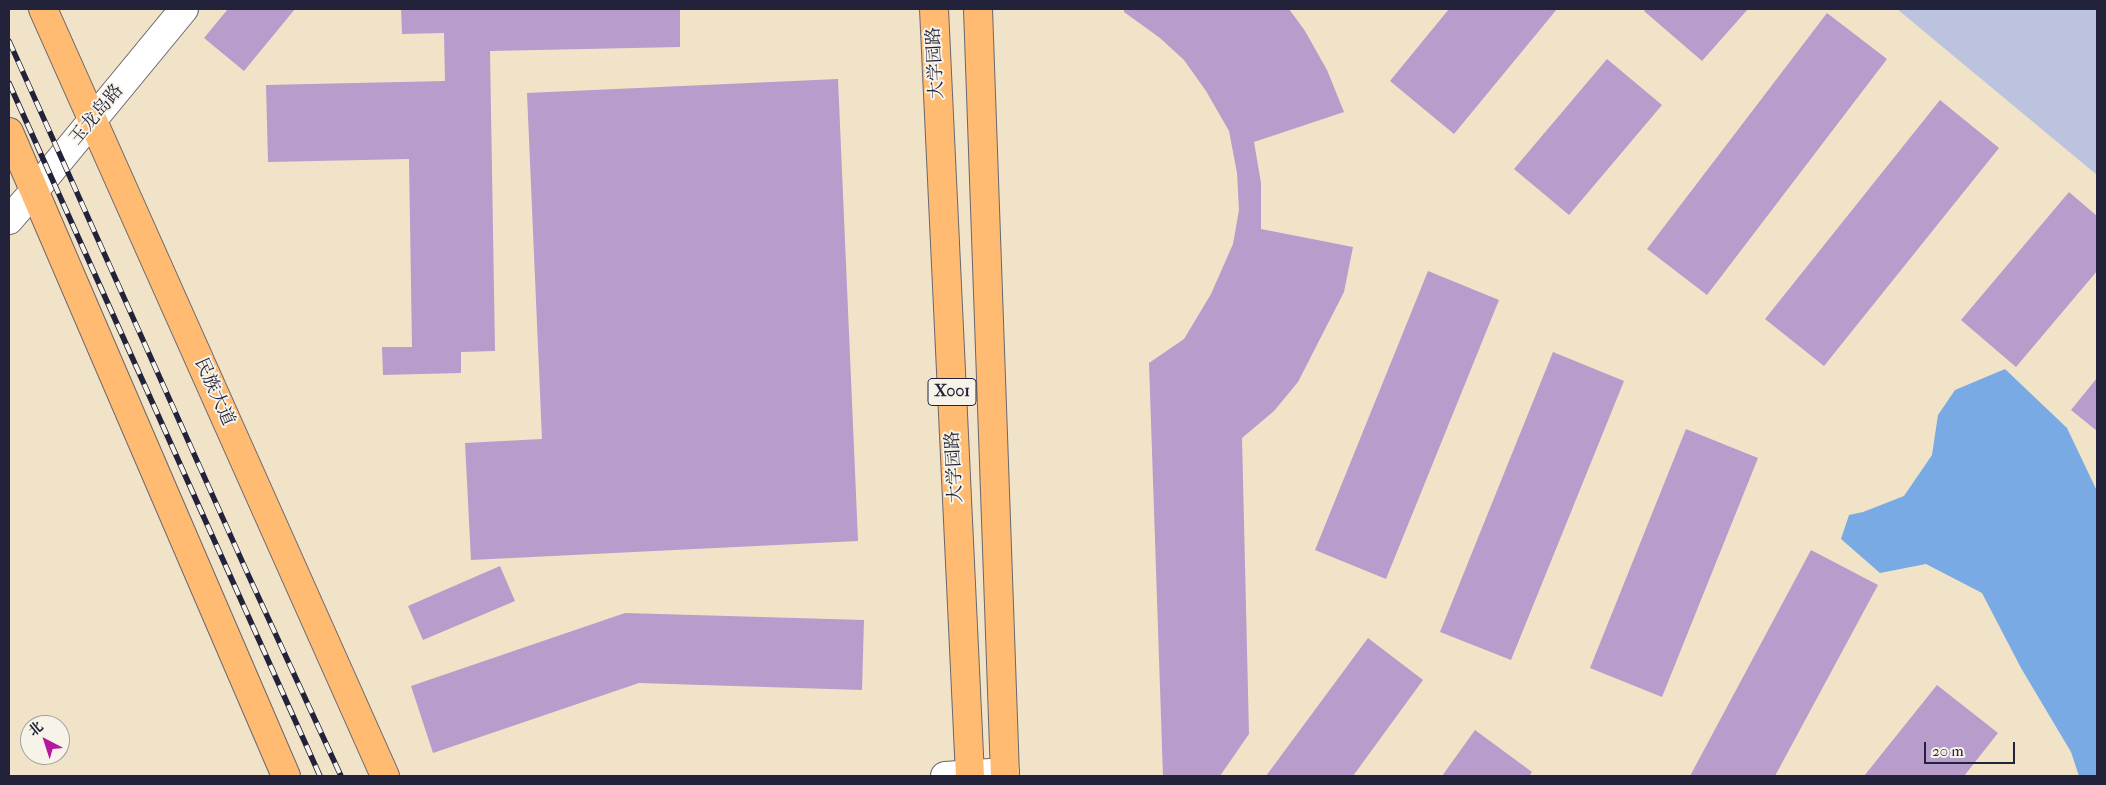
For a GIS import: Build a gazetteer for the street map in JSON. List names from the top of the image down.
{
  "streets": {
    "main road": ["大学园路", "民族大道", "X001"],
    "street": ["玉龙岛路"]
  },
  "crossings": [
    ["玉龙岛路", "民族大道"]
  ],
  "scale_bar": "20 m",
  "north": "top left"
}
